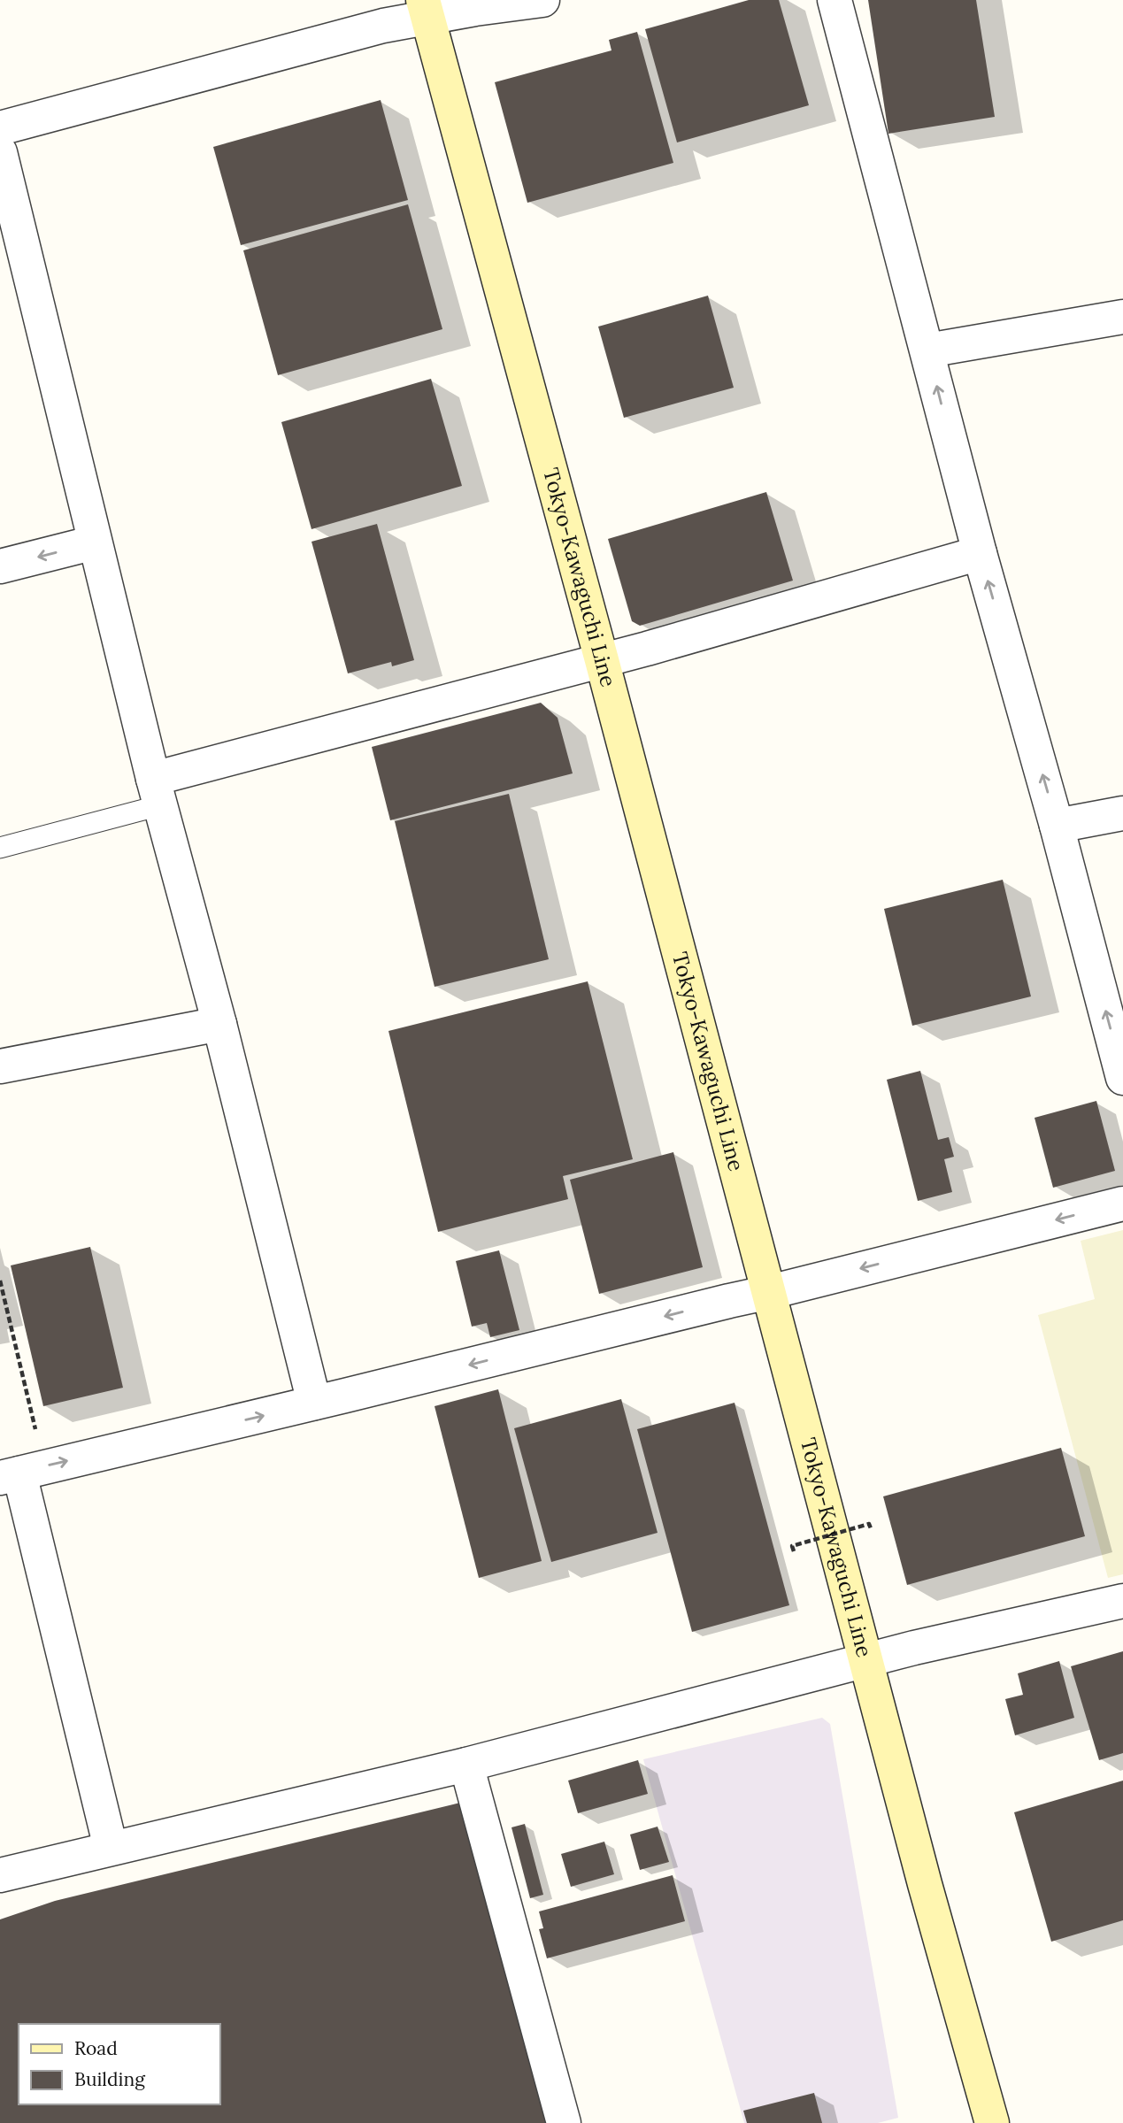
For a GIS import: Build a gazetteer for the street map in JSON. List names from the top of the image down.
{
  "streets": {
    "main road": ["Tokyo-Kawaguchi Line"]
  },
  "legend": ["Road", "Building"]
}
